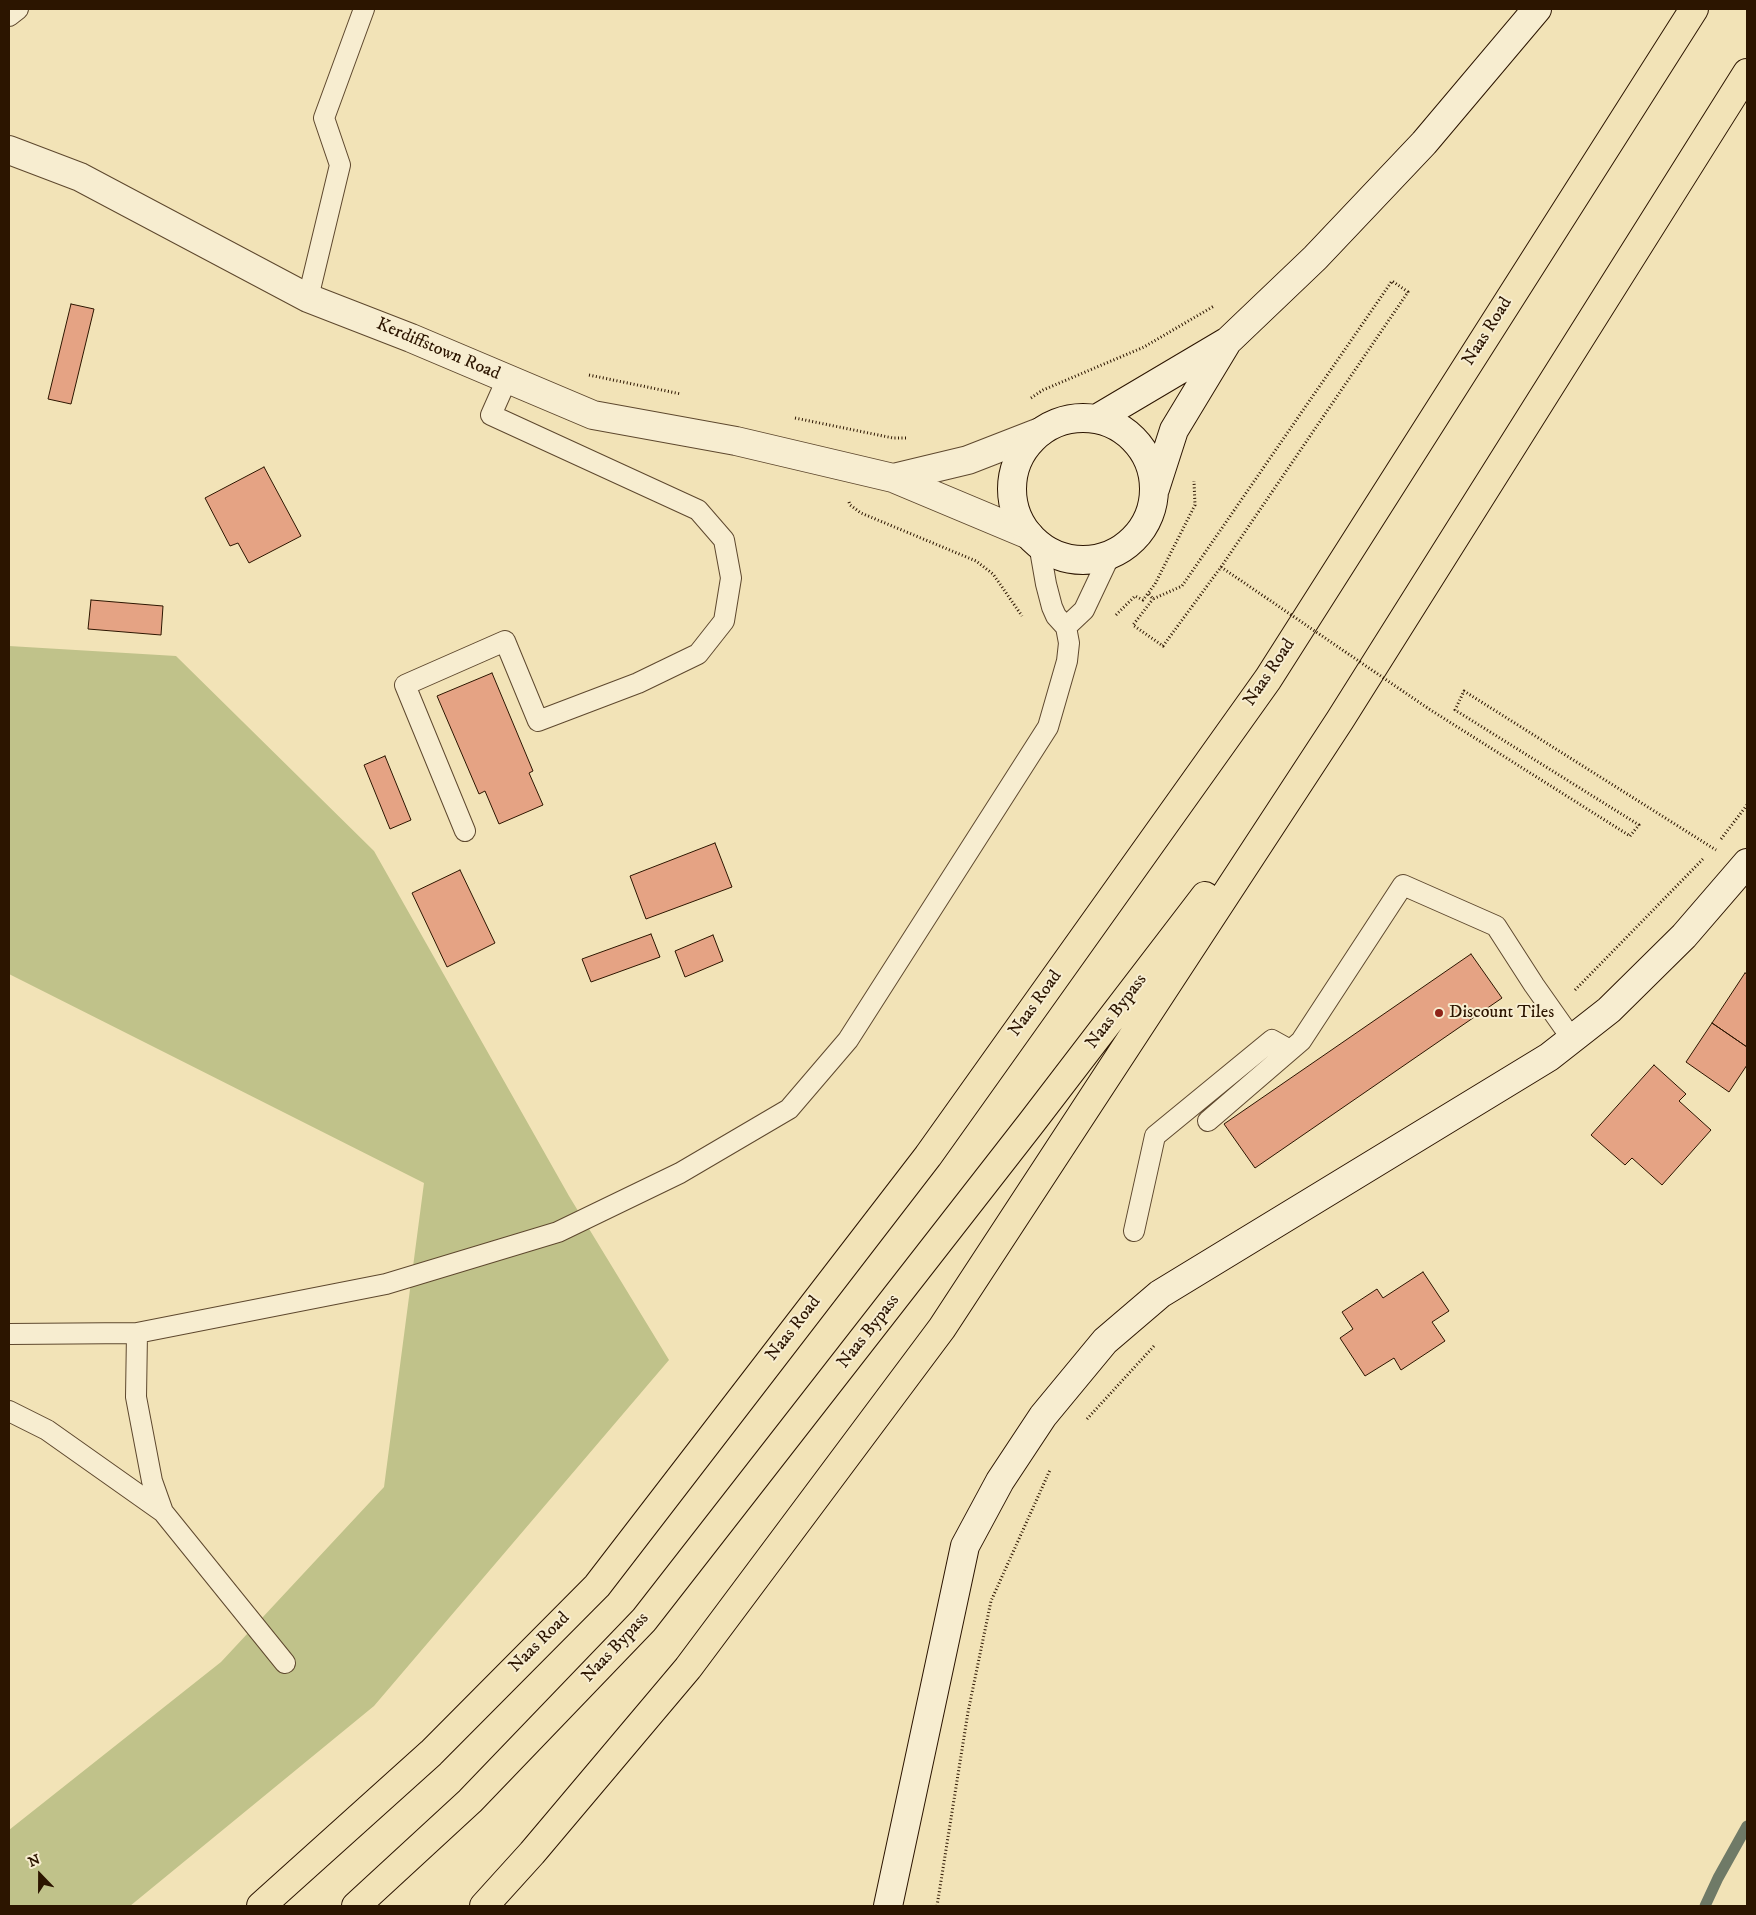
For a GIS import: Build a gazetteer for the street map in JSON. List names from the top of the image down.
{
  "streets": {
    "highway": ["Naas Road", "Naas Bypass"],
    "street": ["Kerdiffstown Road"]
  },
  "places": ["Discount Tiles"],
  "north": "top"
}
